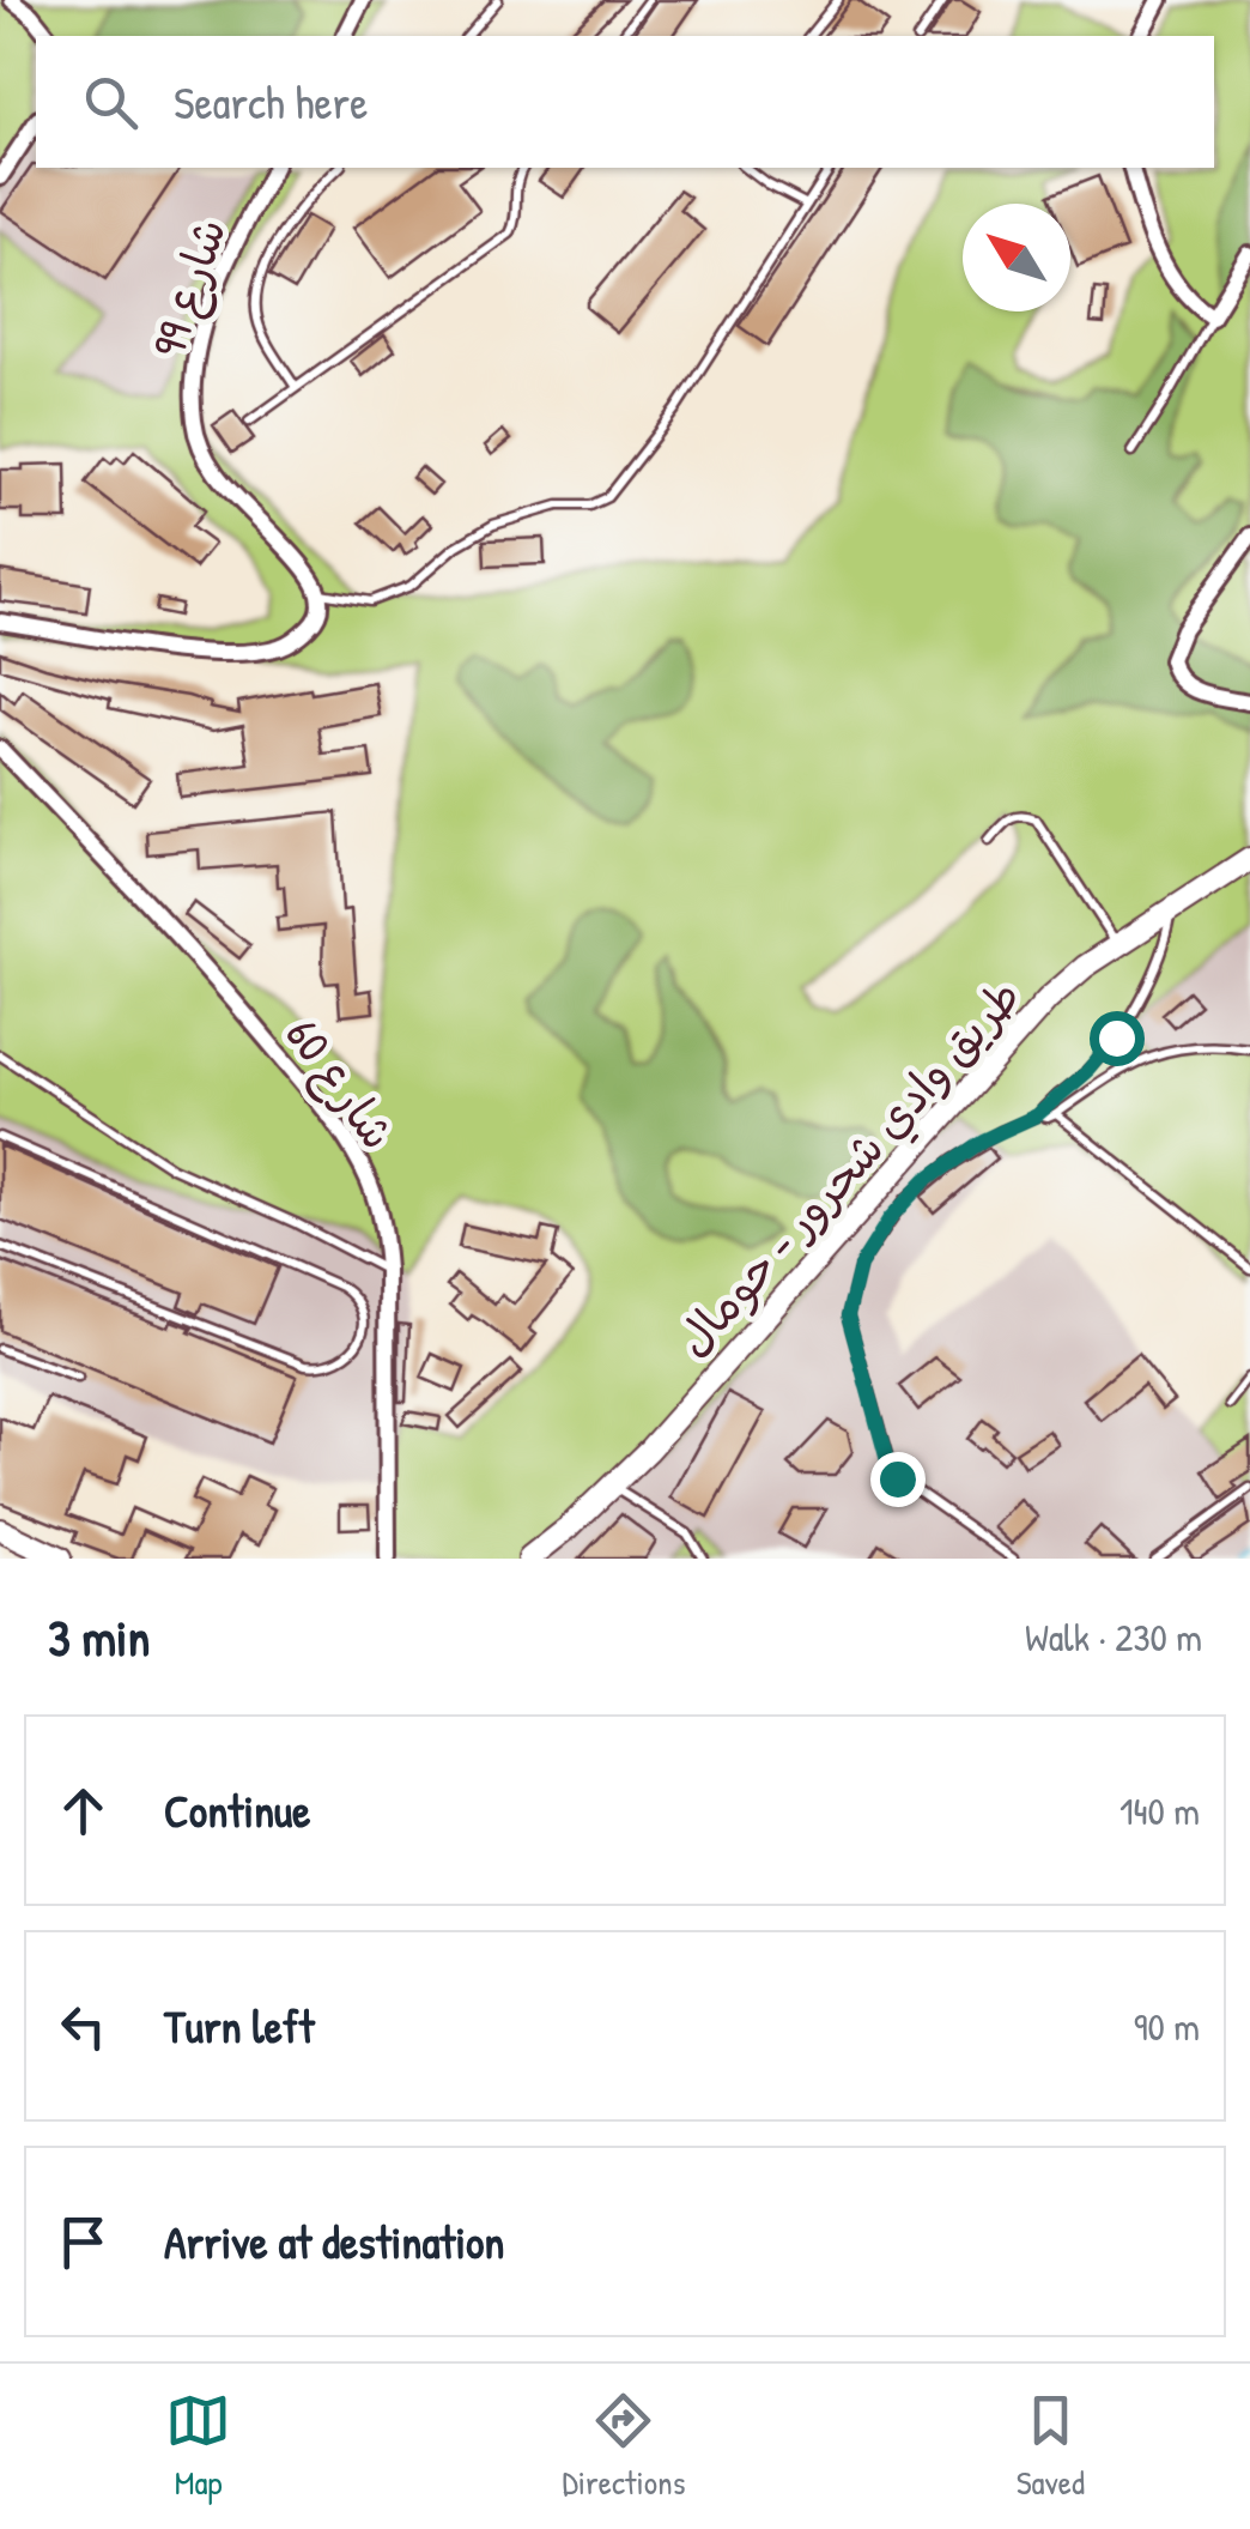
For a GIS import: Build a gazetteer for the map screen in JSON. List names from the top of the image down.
{
  "streets": {
    "main road": ["طريق وادي شحرور - حومال"],
    "street": ["شارع 99", "شارع 60"]
  },
  "north": "top left",
  "page": {
    "search": "Search here",
    "heading": ["3 min", "Walk · 230 m"],
    "list": [
      ["Continue", "140 m"],
      ["Turn left", "90 m"],
      "Arrive at destination"
    ],
    "nav": ["Map", "Directions", "Saved"]
  }
}
